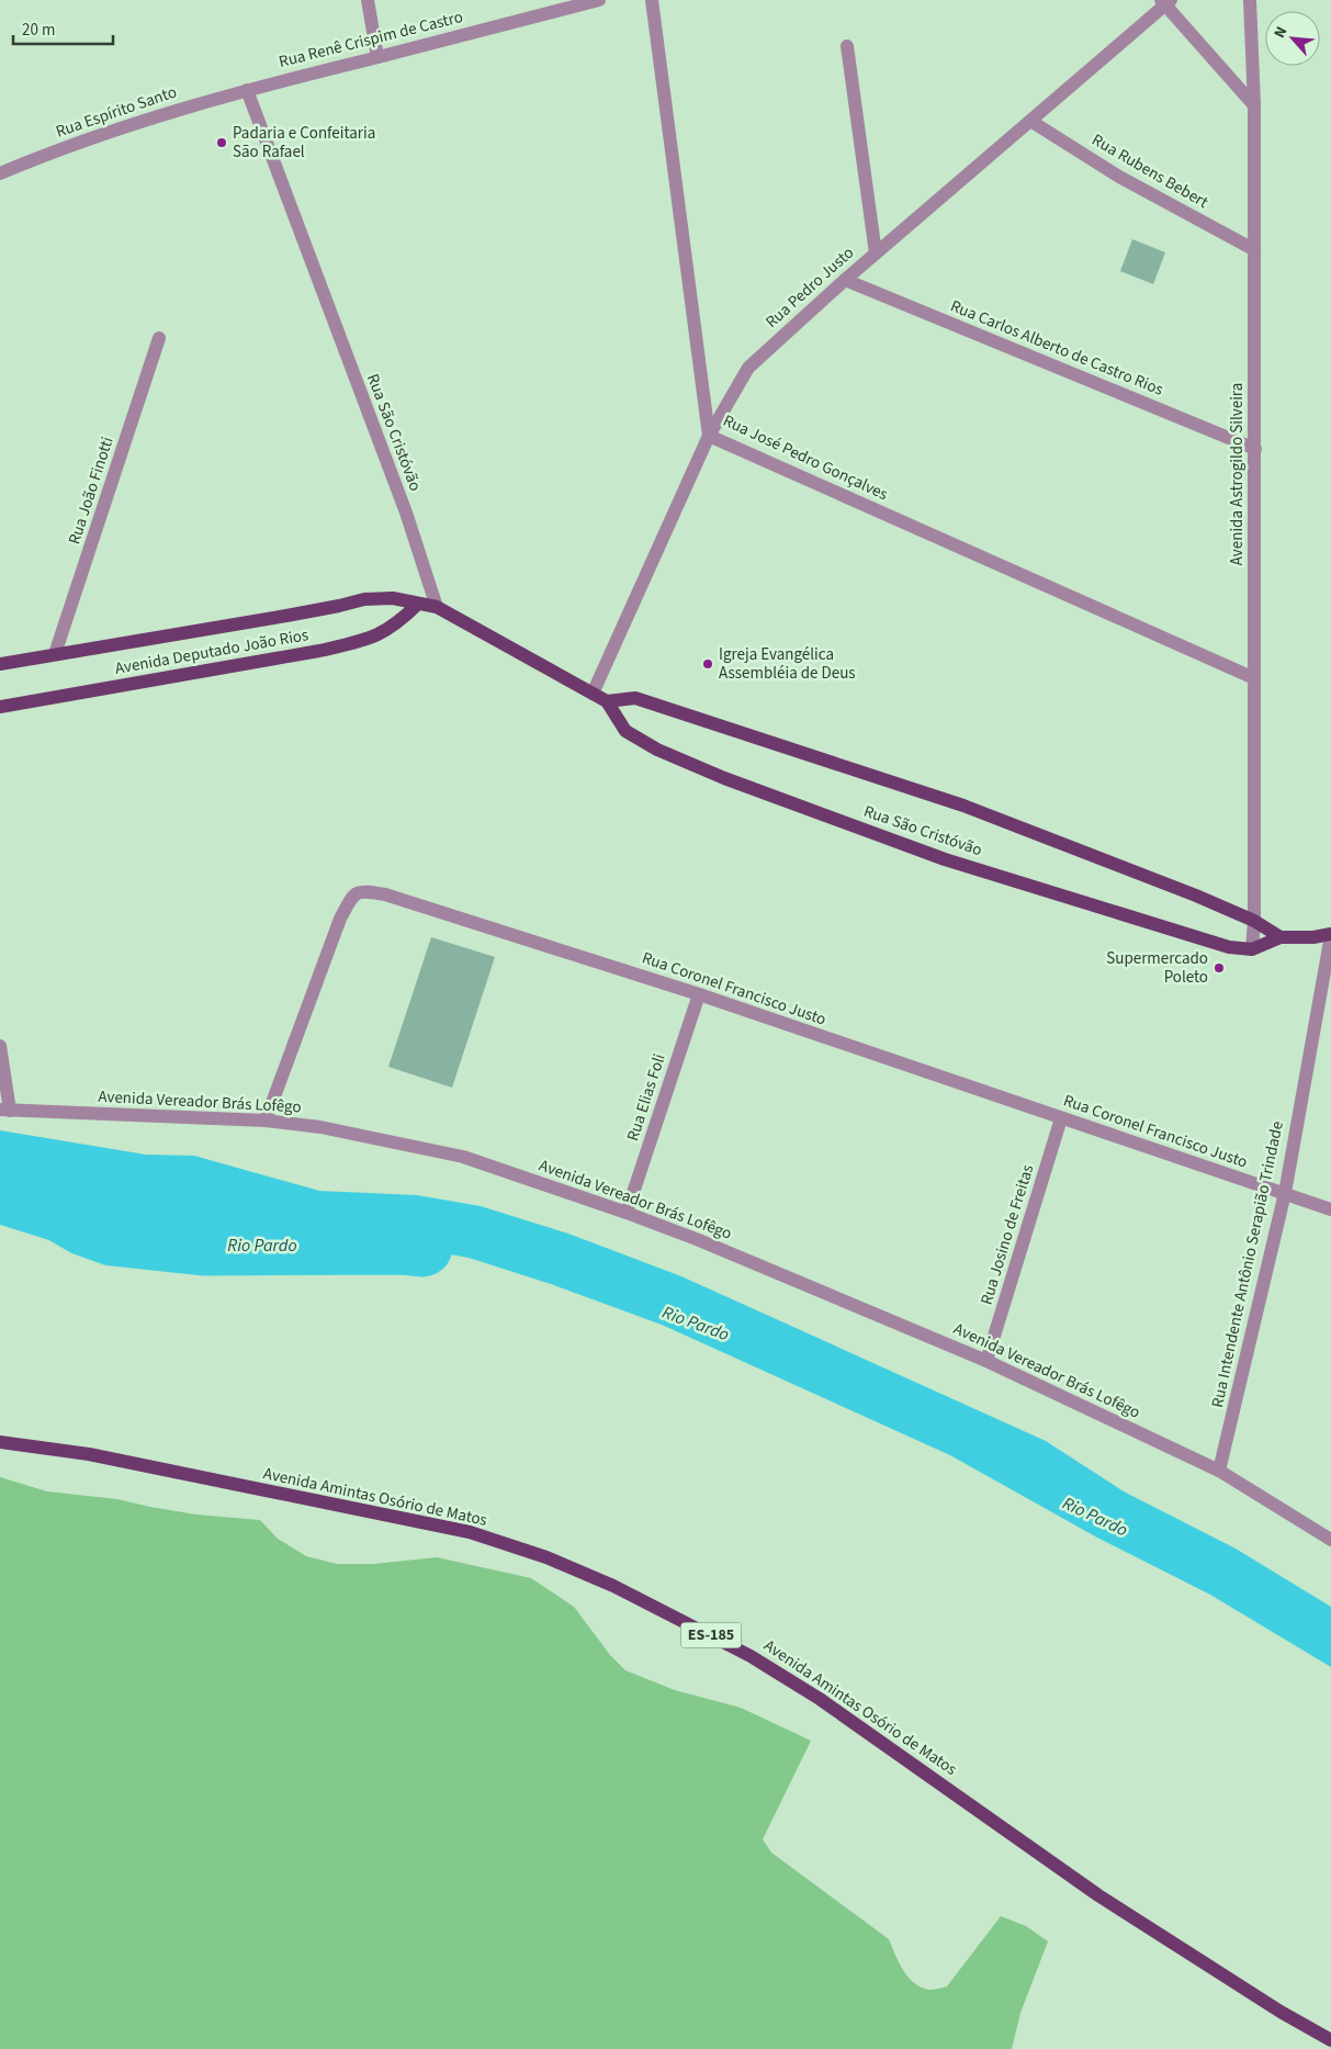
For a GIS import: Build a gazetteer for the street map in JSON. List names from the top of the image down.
{
  "streets": {
    "main road": [
      "Rua São Cristóvão",
      "Avenida Deputado João Rios",
      "Avenida Amintas Osório de Matos",
      "ES-185"
    ],
    "street": [
      "Rua Renê Crispim de Castro",
      "Rua Espírito Santo",
      "Rua Rubens Bebert",
      "Rua Pedro Justo",
      "Rua Carlos Alberto de Castro Rios",
      "Rua José Pedro Gonçalves",
      "Avenida Astrogildo Silveira",
      "Rua João Finotti",
      "Rua Coronel Francisco Justo",
      "Rua Elias Foli",
      "Avenida Vereador Brás Lofêgo",
      "Rua Josino de Freitas",
      "Rua Intendente Antônio Serapião Trindade"
    ]
  },
  "crossings": [
    ["Rua Renê Crispim de Castro", "Rua Espírito Santo"],
    ["Rua Renê Crispim de Castro", "Rua São Cristóvão"],
    ["Rua Espírito Santo", "Rua São Cristóvão"],
    ["Rua Rubens Bebert", "Rua Pedro Justo"],
    ["Rua Rubens Bebert", "Avenida Astrogildo Silveira"],
    ["Rua Pedro Justo", "Rua Carlos Alberto de Castro Rios"],
    ["Rua Pedro Justo", "Rua São Cristóvão"],
    ["Rua Pedro Justo", "Rua José Pedro Gonçalves"],
    ["Rua Carlos Alberto de Castro Rios", "Avenida Astrogildo Silveira"],
    ["Rua São Cristóvão", "Avenida Astrogildo Silveira"],
    ["Rua São Cristóvão", "Avenida Deputado João Rios"],
    ["Rua José Pedro Gonçalves", "Avenida Astrogildo Silveira"],
    ["Rua João Finotti", "Avenida Deputado João Rios"],
    ["Rua Coronel Francisco Justo", "Rua Elias Foli"],
    ["Rua Coronel Francisco Justo", "Avenida Vereador Brás Lofêgo"],
    ["Rua Coronel Francisco Justo", "Rua Josino de Freitas"],
    ["Rua Coronel Francisco Justo", "Rua Intendente Antônio Serapião Trindade"],
    ["Rua Elias Foli", "Avenida Vereador Brás Lofêgo"],
    ["Avenida Vereador Brás Lofêgo", "Rua Josino de Freitas"],
    ["Avenida Vereador Brás Lofêgo", "Rua Intendente Antônio Serapião Trindade"]
  ],
  "water": ["Rio Pardo"],
  "places": ["Padaria e Confeitaria São Rafael", "Igreja Evangélica Assembléia de Deus", "Supermercado Poleto"],
  "scale_bar": "20 m",
  "north": "top left"
}
